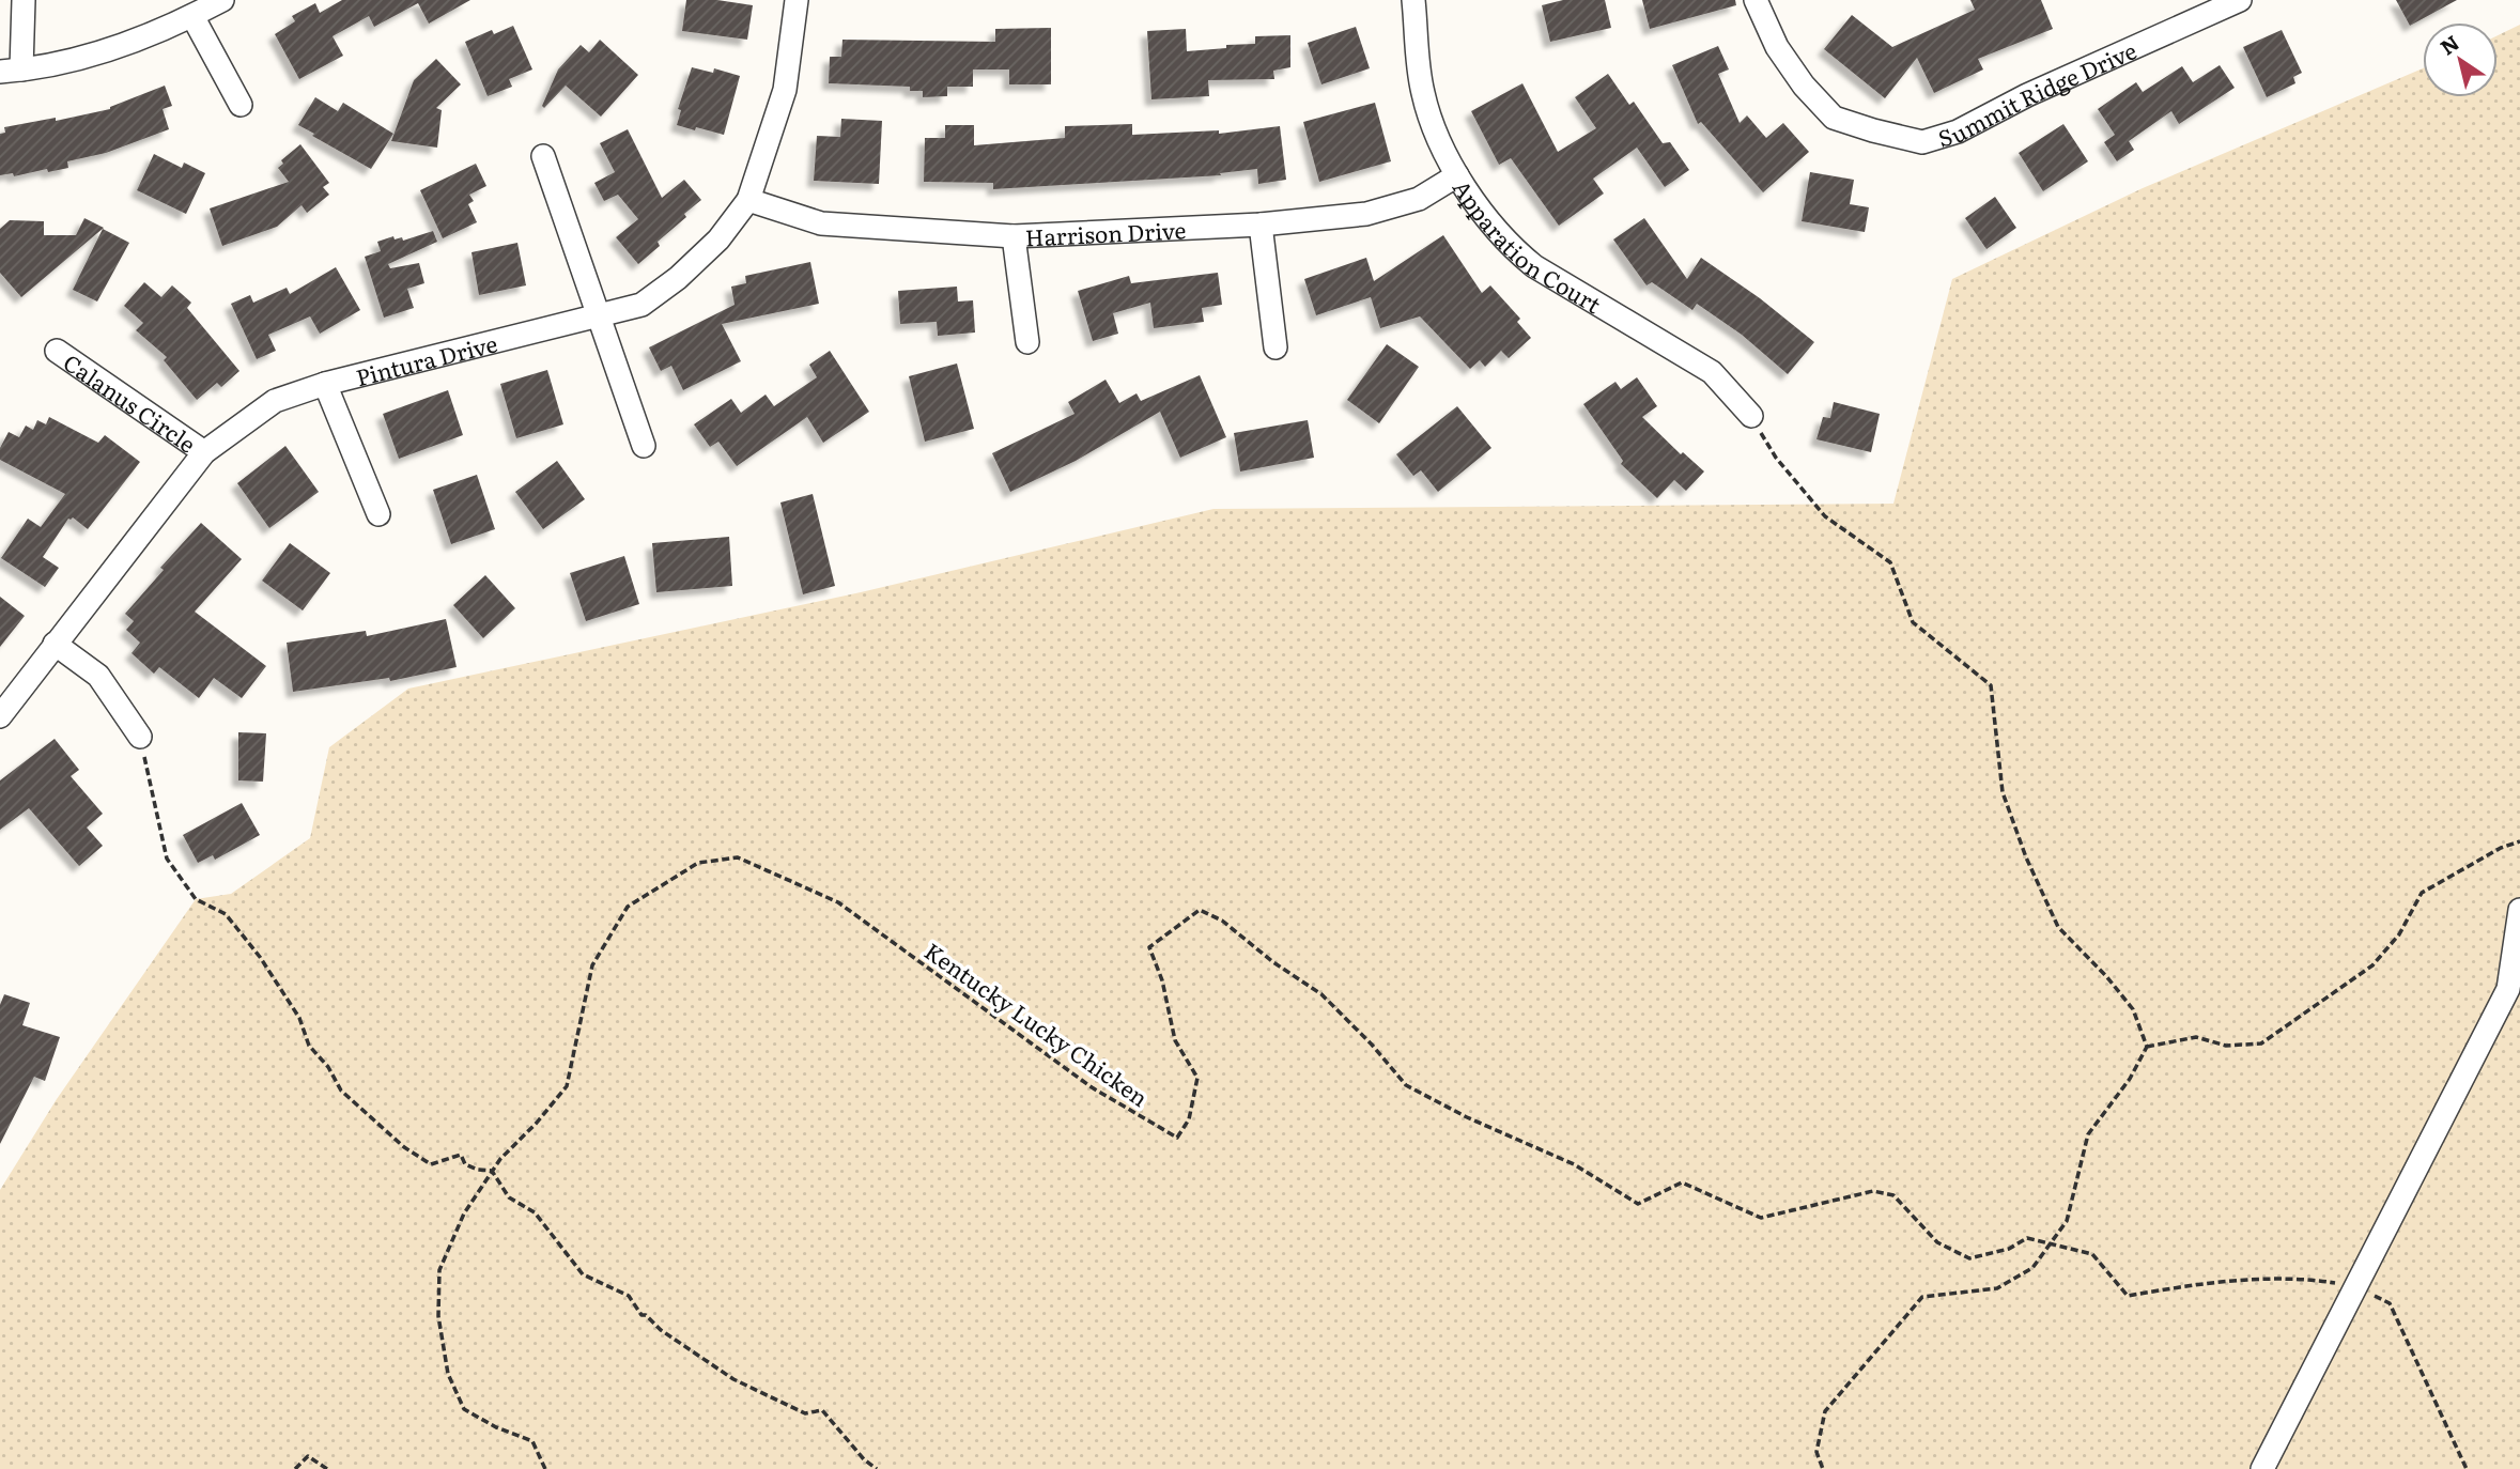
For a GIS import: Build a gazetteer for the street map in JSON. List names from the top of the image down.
{
  "streets": {
    "street": [
      "Summit Ridge Drive",
      "Harrison Drive",
      "Apparation Court",
      "Pintura Drive",
      "Calanus Circle"
    ],
    "path": ["Kentucky Lucky Chicken"]
  },
  "crossings": [
    ["Harrison Drive", "Apparation Court"],
    ["Harrison Drive", "Pintura Drive"],
    ["Pintura Drive", "Calanus Circle"]
  ],
  "north": "top left"
}
